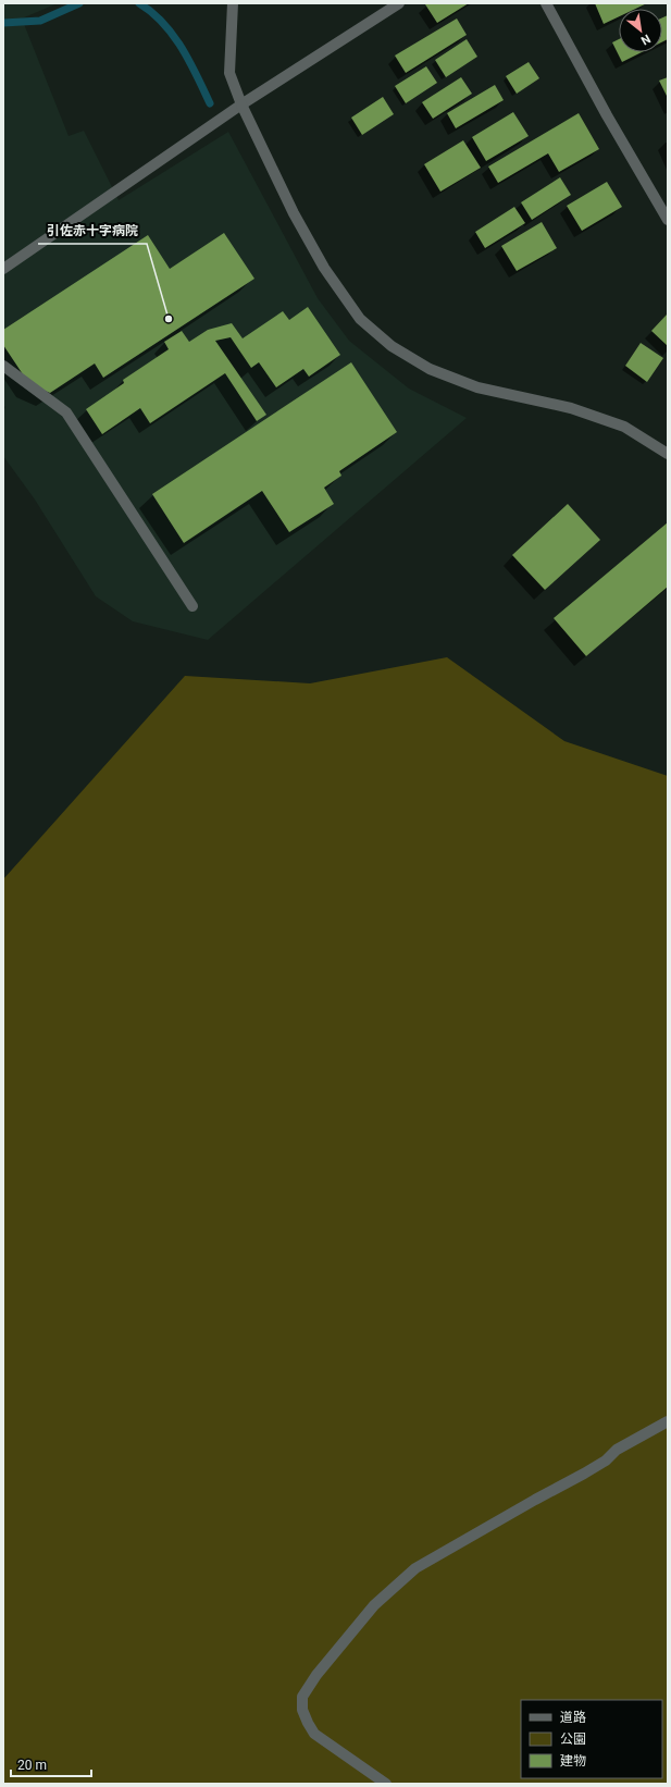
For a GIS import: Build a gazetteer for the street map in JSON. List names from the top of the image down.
{
  "places": ["引佐赤十字病院"],
  "legend": ["道路", "公園", "建物"],
  "scale_bar": "20 m",
  "north": "bottom right"
}
